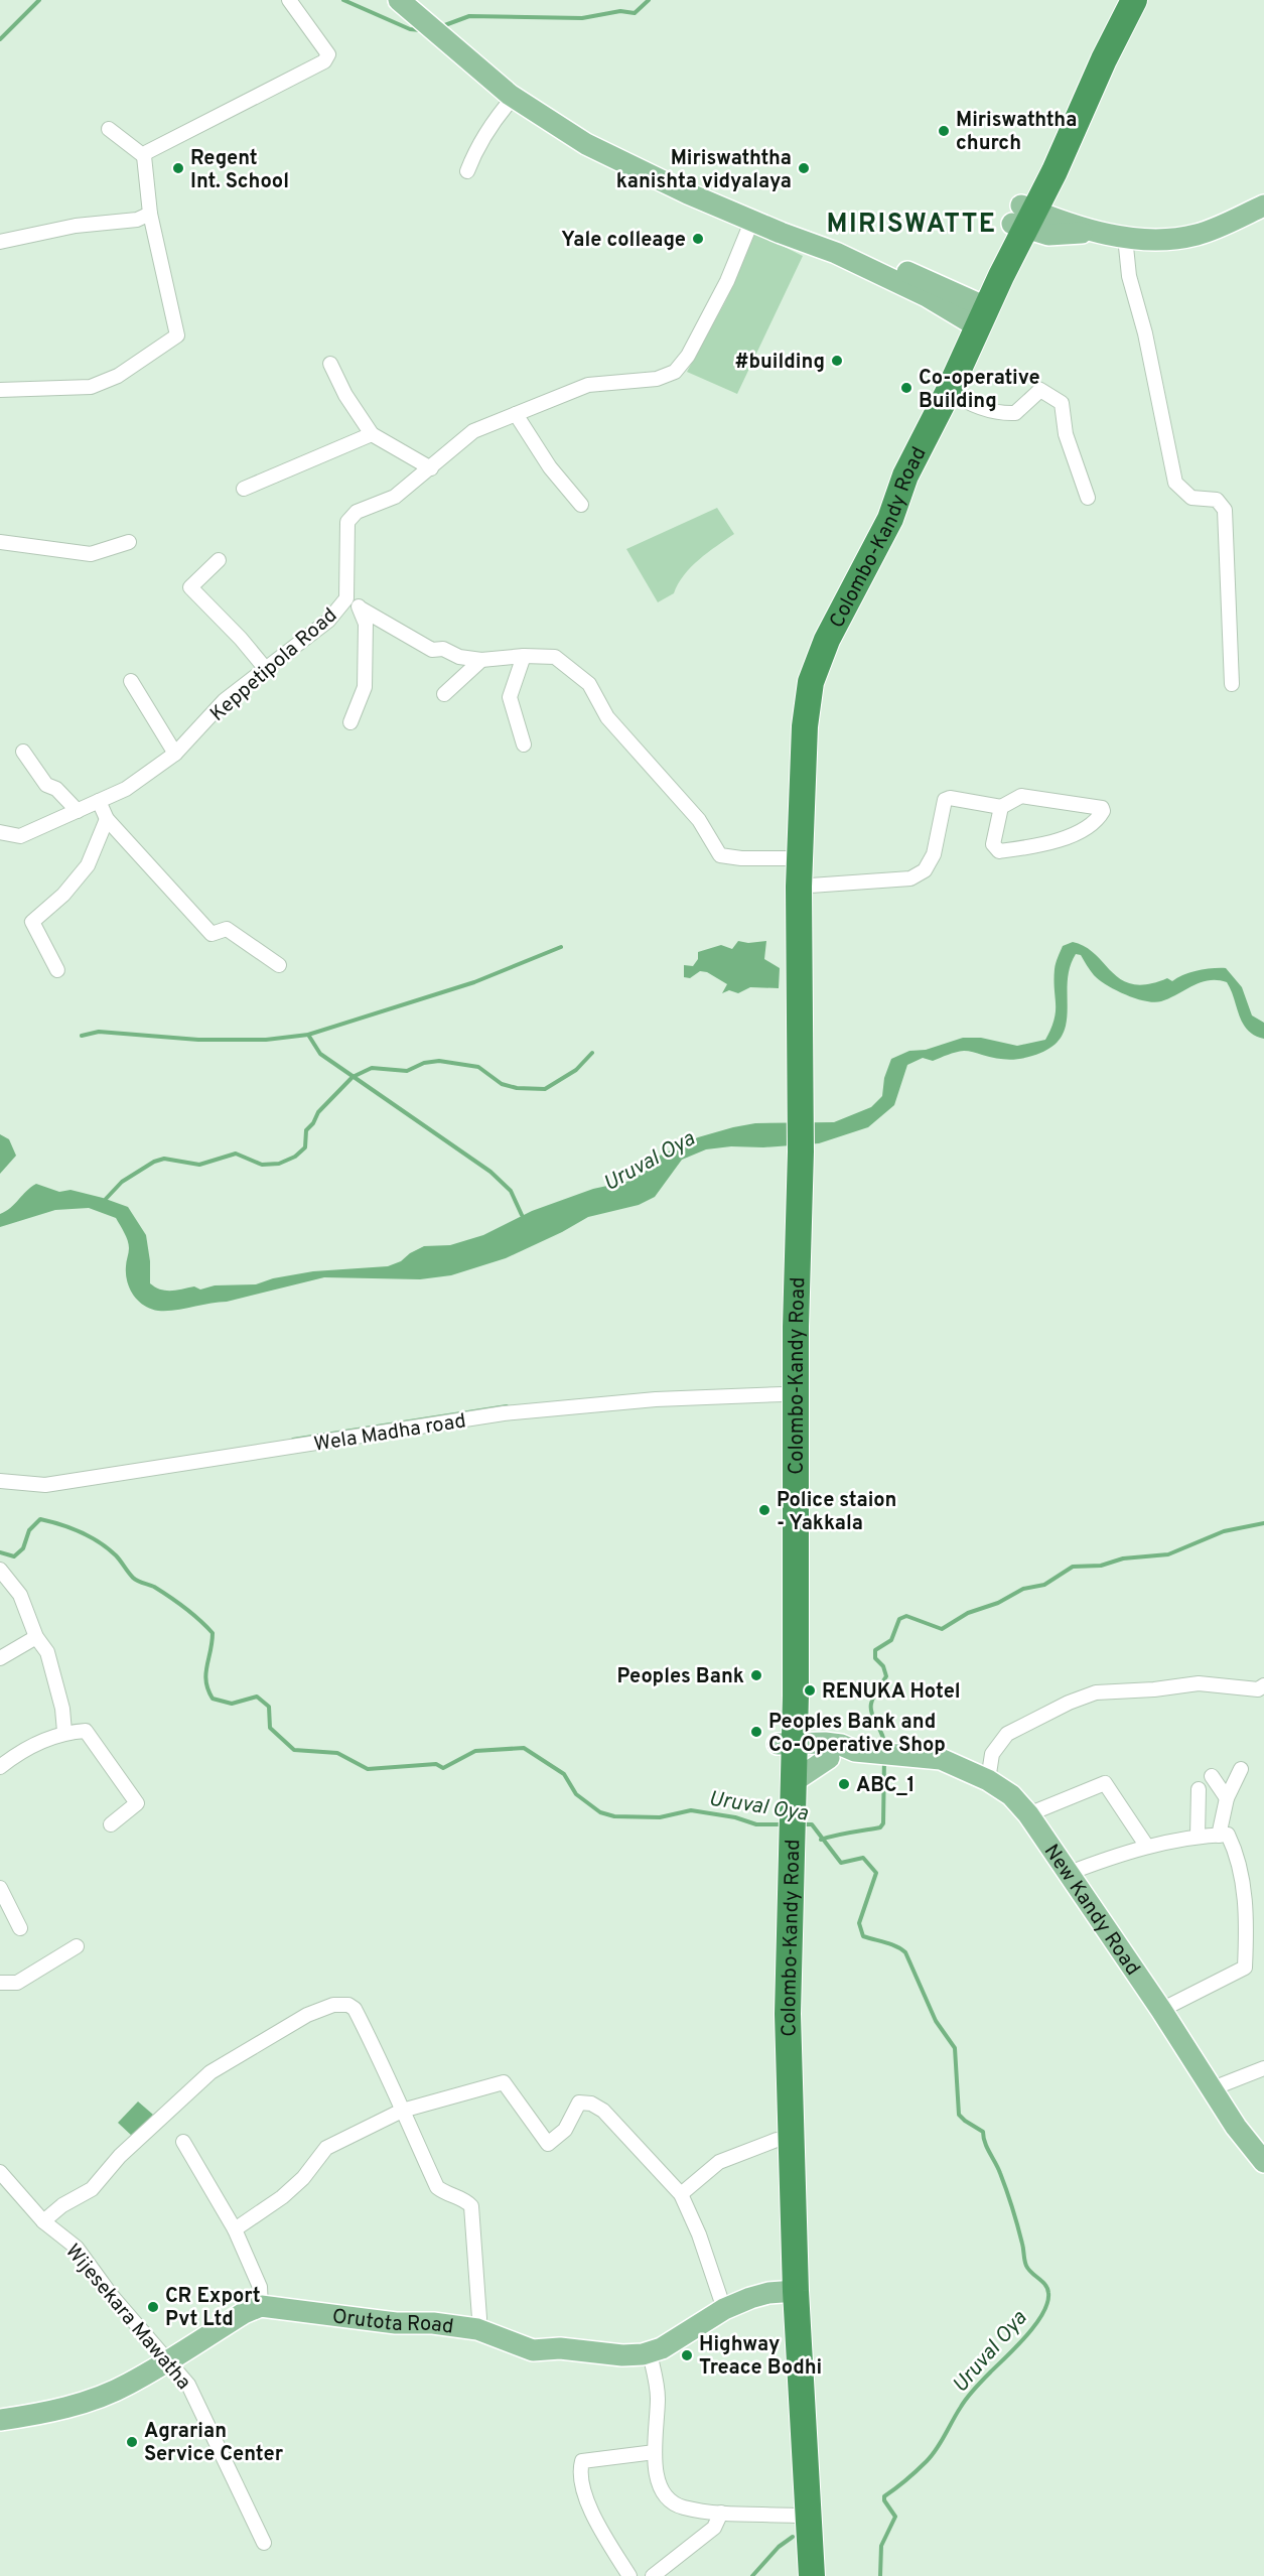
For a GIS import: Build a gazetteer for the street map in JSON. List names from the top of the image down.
{
  "streets": {
    "highway": ["Colombo-Kandy Road"],
    "main road": ["New Kandy Road", "Orutota Road"],
    "street": ["Keppetipola Road", "Wela Madha road", "Wijesekara Mawatha"]
  },
  "crossings": [
    ["Colombo-Kandy Road", "Wela Madha road"],
    ["Colombo-Kandy Road", "New Kandy Road"],
    ["Colombo-Kandy Road", "Orutota Road"]
  ],
  "districts": ["MIRISWATTE"],
  "water": ["Uruval Oya"],
  "places": [
    "Miriswaththa church",
    "Regent Int. School",
    "Miriswaththa kanishta vidyalaya",
    "Yale colleage",
    "#building",
    "Co-operative Building",
    "Police staion - Yakkala",
    "Peoples Bank",
    "RENUKA Hotel",
    "Peoples Bank and Co-Operative Shop",
    "ABC_1",
    "CR Export Pvt Ltd",
    "Highway Treace Bodhi",
    "Agrarian Service Center"
  ]
}
